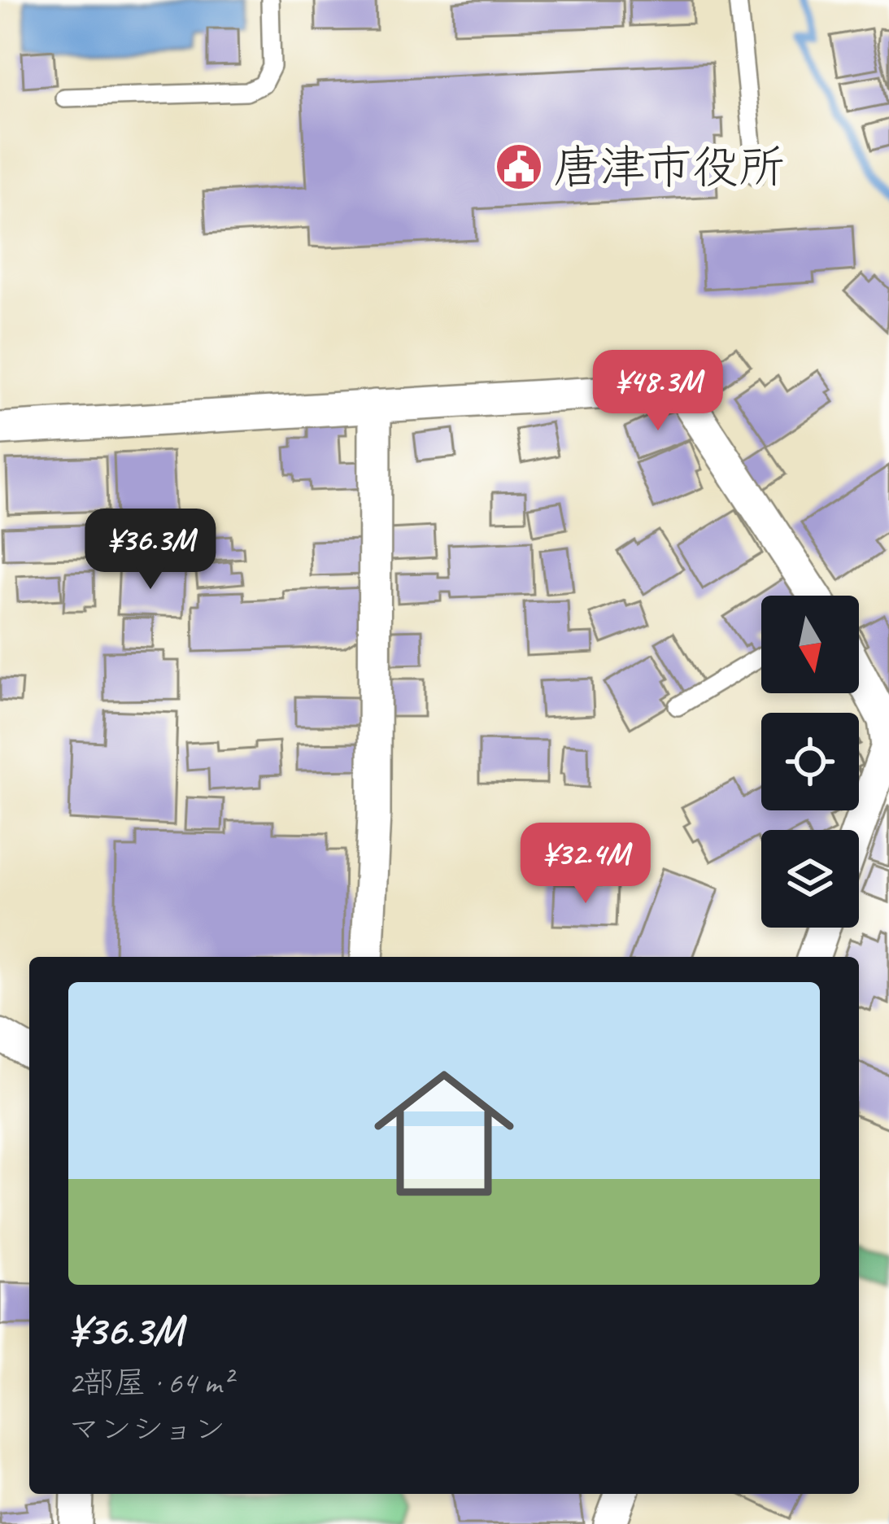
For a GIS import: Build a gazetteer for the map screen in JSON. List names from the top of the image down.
{
  "places": {
    "public building": ["唐津市役所"]
  },
  "north": "bottom",
  "page": {
    "price": ["¥48.3M", "¥36.3M", "¥32.4M"],
    "list": [
      {
        "name": "¥36.3M",
        "note": "2部屋 · 64 m² · マンション"
      }
    ]
  }
}
